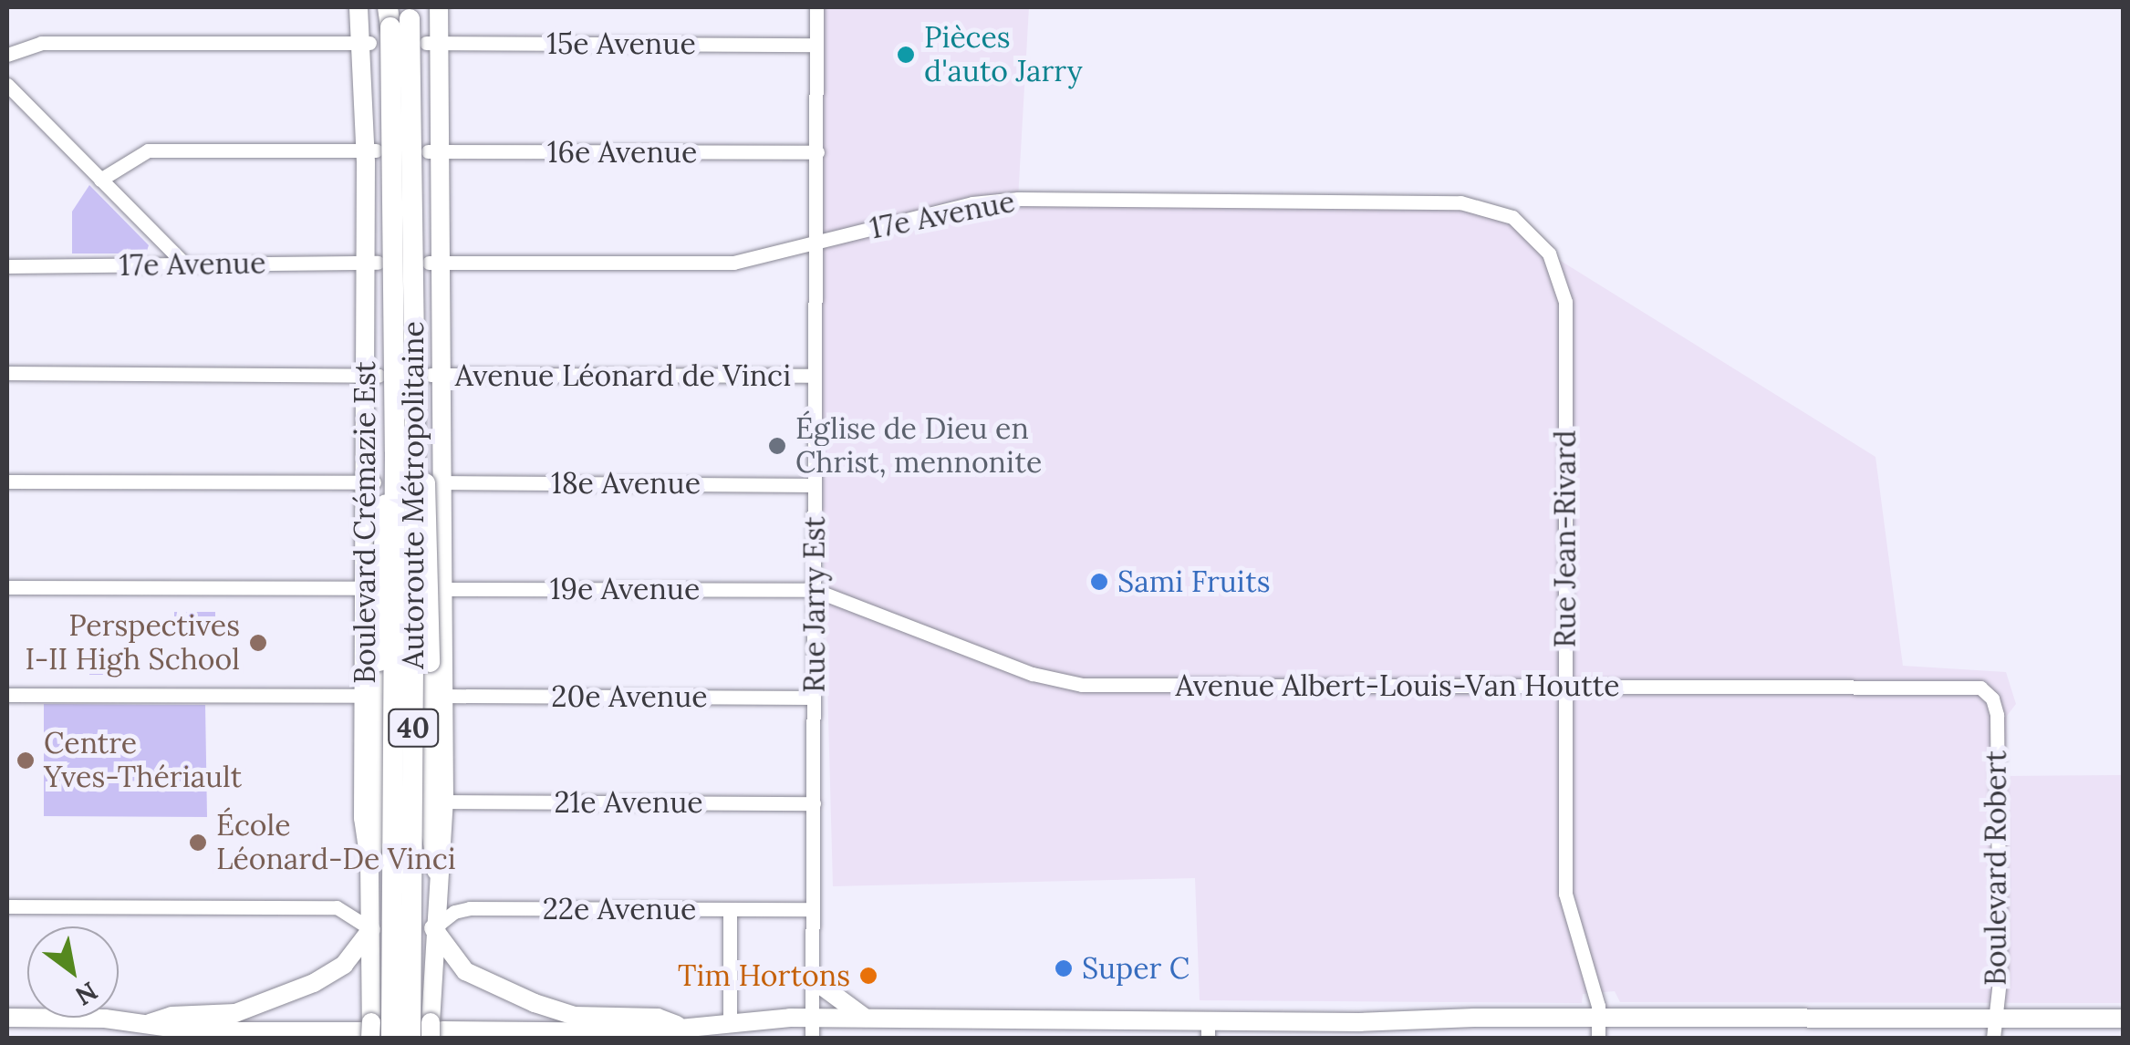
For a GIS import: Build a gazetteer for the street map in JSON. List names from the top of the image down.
{
  "streets": {
    "highway": ["Autoroute Métropolitaine", "40"],
    "main road": ["Boulevard Crémazie Est"],
    "street": [
      "15e Avenue",
      "16e Avenue",
      "17e Avenue",
      "Avenue Léonard de Vinci",
      "18e Avenue",
      "Rue Jean-Rivard",
      "19e Avenue",
      "Rue Jarry Est",
      "Avenue Albert-Louis-Van Houtte",
      "20e Avenue",
      "21e Avenue",
      "Boulevard Robert",
      "22e Avenue"
    ]
  },
  "crossings": [
    ["15e Avenue", "Rue Jarry Est"],
    ["16e Avenue", "Rue Jarry Est"],
    ["17e Avenue", "Boulevard Crémazie Est"],
    ["17e Avenue", "Rue Jean-Rivard"],
    ["17e Avenue", "Rue Jarry Est"],
    ["Avenue Léonard de Vinci", "Rue Jarry Est"],
    ["18e Avenue", "Rue Jarry Est"],
    ["Rue Jean-Rivard", "Avenue Albert-Louis-Van Houtte"],
    ["19e Avenue", "Rue Jarry Est"],
    ["19e Avenue", "Avenue Albert-Louis-Van Houtte"],
    ["Rue Jarry Est", "Avenue Albert-Louis-Van Houtte"],
    ["Rue Jarry Est", "20e Avenue"],
    ["Rue Jarry Est", "21e Avenue"],
    ["Rue Jarry Est", "22e Avenue"],
    ["Avenue Albert-Louis-Van Houtte", "Boulevard Robert"]
  ],
  "places": [
    "Pièces d'auto Jarry",
    "Église de Dieu en Christ, mennonite",
    "Sami Fruits",
    "Perspectives I-II High School",
    "Centre Yves-Thériault",
    "École Léonard-De Vinci",
    "Super C",
    "Tim Hortons"
  ],
  "north": "bottom right"
}
